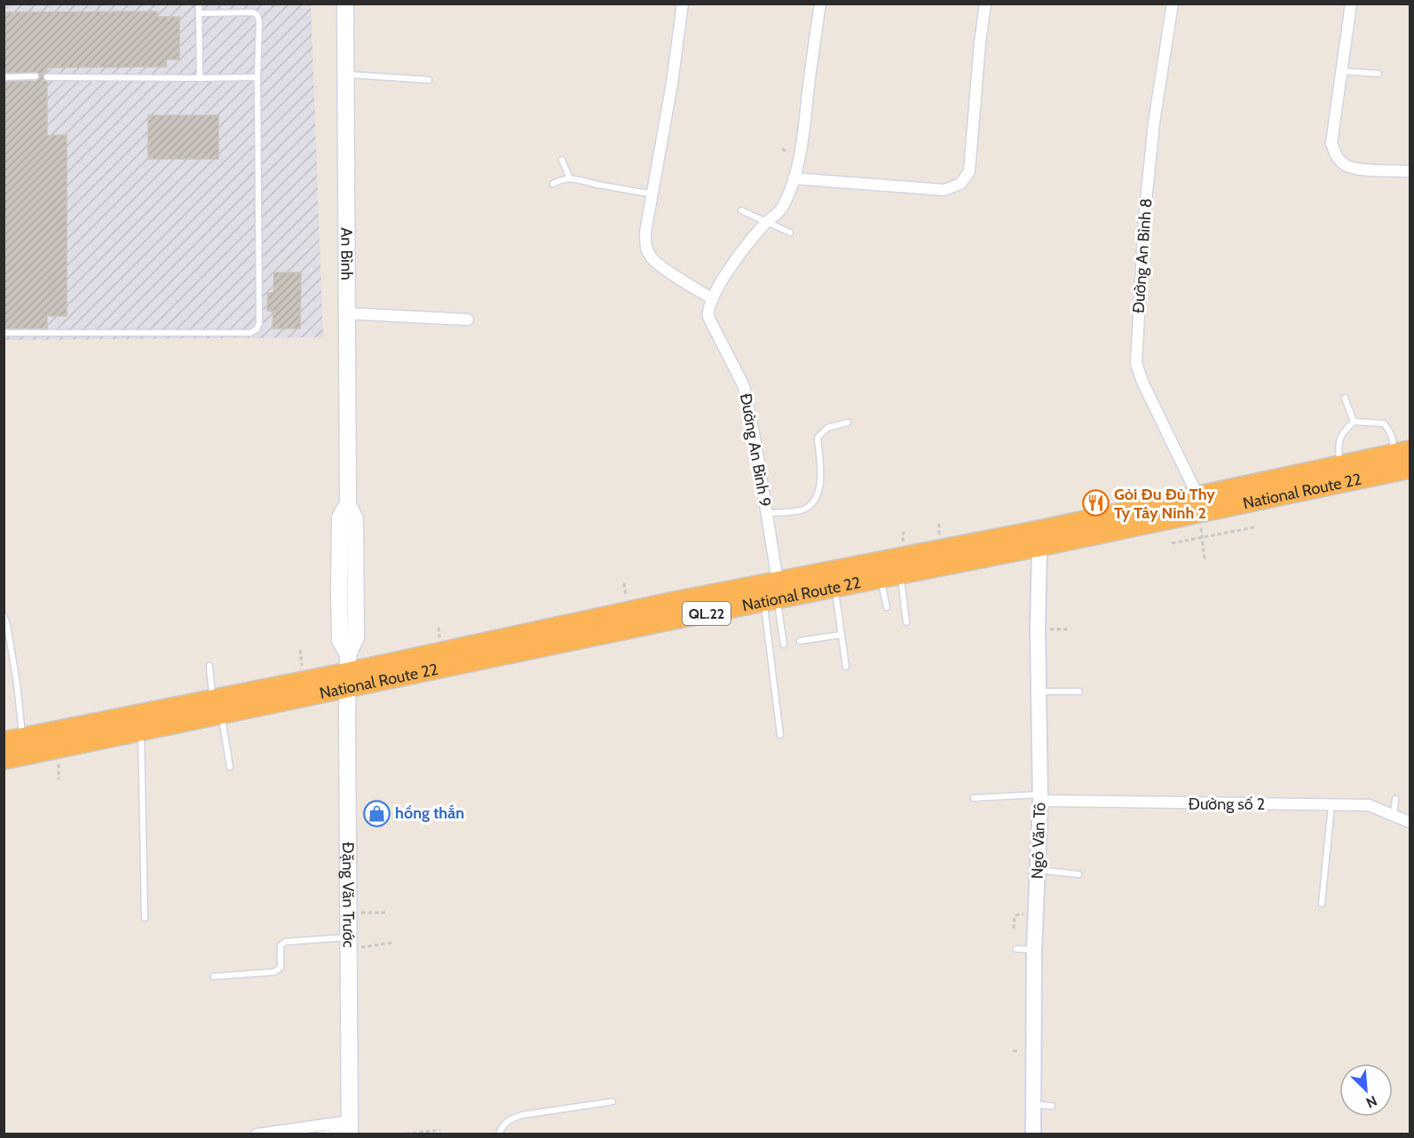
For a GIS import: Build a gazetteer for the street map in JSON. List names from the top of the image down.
{
  "streets": {
    "highway": ["National Route 22", "QL.22"],
    "main road": ["An Bình", "Đặng Văn Trước"],
    "street": [
      "Đường An Bình 8",
      "Đường An Bình 9",
      "Đường số 2",
      "Ngô Văn Tô"
    ]
  },
  "crossings": [
    ["An Bình", "National Route 22"],
    ["An Bình", "Đặng Văn Trước"],
    ["Đường An Bình 8", "National Route 22"],
    ["Đường An Bình 9", "National Route 22"],
    ["National Route 22", "Ngô Văn Tô"],
    ["National Route 22", "Đặng Văn Trước"],
    ["Đường số 2", "Ngô Văn Tô"]
  ],
  "places": {
    "restaurant": ["Gỏi Đu Đủ Thy Ty Tây Ninh 2"],
    "shop": ["hồng thắn"]
  },
  "north": "bottom right"
}
